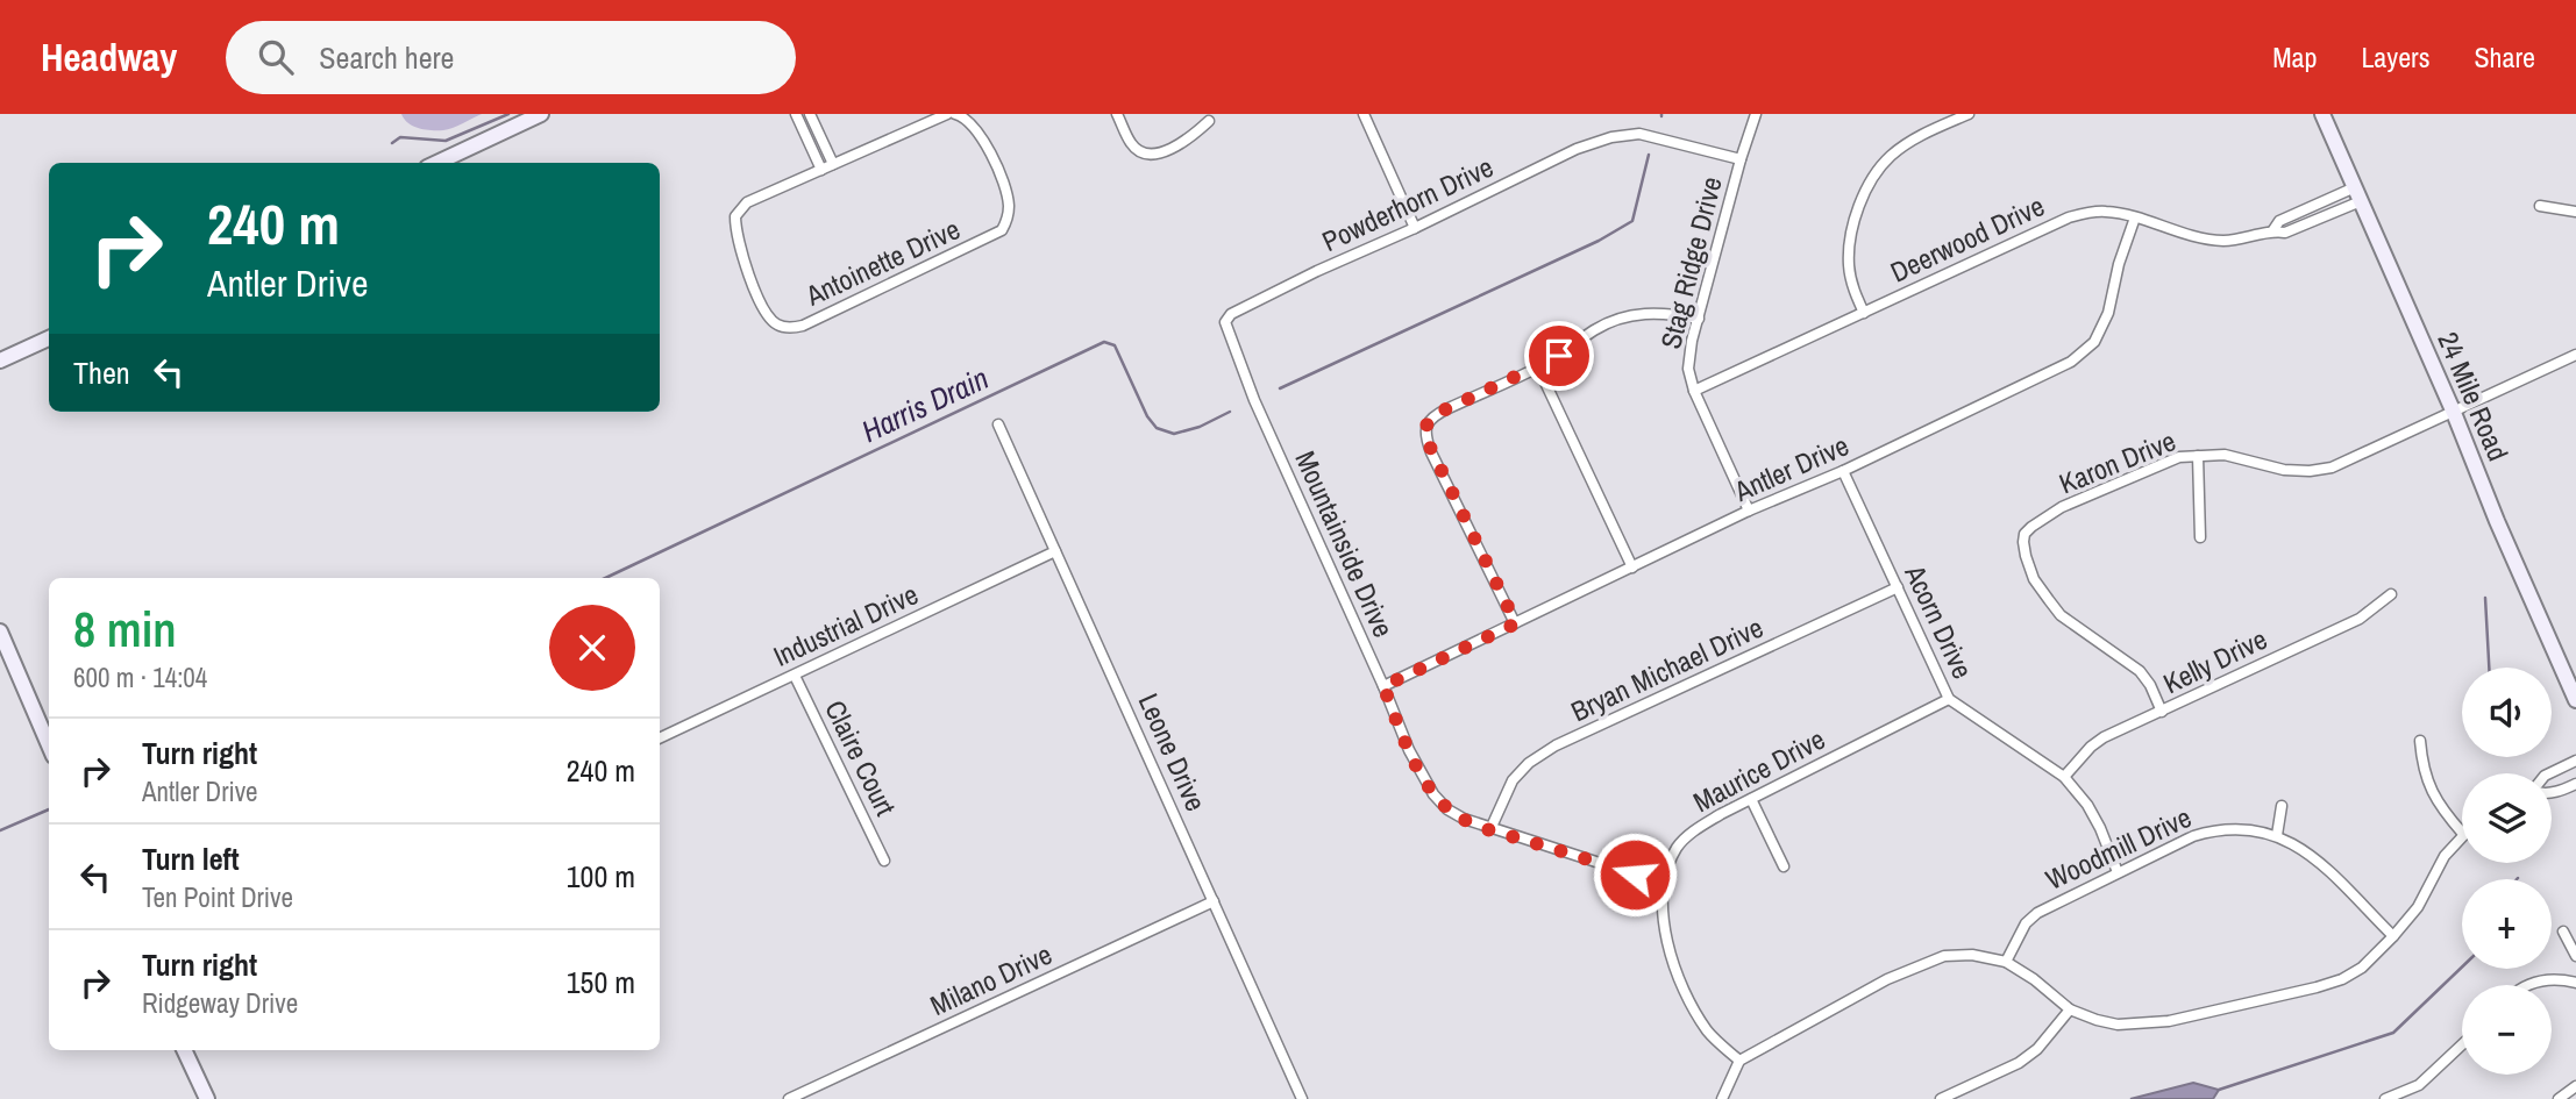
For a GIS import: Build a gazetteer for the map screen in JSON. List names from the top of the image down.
{
  "streets": {
    "street": [
      "Powderhorn Drive",
      "Deerwood Drive",
      "Antoinette Drive",
      "Stag Ridge Drive",
      "24 Mile Road",
      "Karon Drive",
      "Antler Drive",
      "Mountainside Drive",
      "Acorn Drive",
      "Industrial Drive",
      "Kelly Drive",
      "Bryan Michael Drive",
      "Leone Drive",
      "Claire Court",
      "Maurice Drive",
      "Woodmill Drive",
      "Milano Drive"
    ]
  },
  "crossings": [
    ["Powderhorn Drive", "Stag Ridge Drive"],
    ["Powderhorn Drive", "Mountainside Drive"],
    ["Deerwood Drive", "Stag Ridge Drive"],
    ["Deerwood Drive", "24 Mile Road"],
    ["Deerwood Drive", "Antler Drive"],
    ["Stag Ridge Drive", "Antler Drive"],
    ["24 Mile Road", "Karon Drive"],
    ["Karon Drive", "Kelly Drive"],
    ["Antler Drive", "Mountainside Drive"],
    ["Antler Drive", "Acorn Drive"],
    ["Mountainside Drive", "Bryan Michael Drive"],
    ["Mountainside Drive", "Maurice Drive"],
    ["Acorn Drive", "Kelly Drive"],
    ["Acorn Drive", "Bryan Michael Drive"],
    ["Acorn Drive", "Maurice Drive"],
    ["Acorn Drive", "Woodmill Drive"],
    ["Industrial Drive", "Leone Drive"],
    ["Industrial Drive", "Claire Court"],
    ["Leone Drive", "Milano Drive"]
  ],
  "water": ["Harris Drain"],
  "page": {
    "header": "Headway",
    "search": "Search here",
    "nav": ["Map", "Layers", "Share"],
    "turn": ["240 m", "Antler Drive"],
    "then": "Then",
    "heading": ["8 min", "600 m · 14:04"],
    "map_buttons": ["+", "−"],
    "list": [
      {
        "name": "Turn right",
        "note": "Antler Drive",
        "value": "240 m"
      },
      {
        "name": "Turn left",
        "note": "Ten Point Drive",
        "value": "100 m"
      },
      {
        "name": "Turn right",
        "note": "Ridgeway Drive",
        "value": "150 m"
      }
    ]
  }
}
